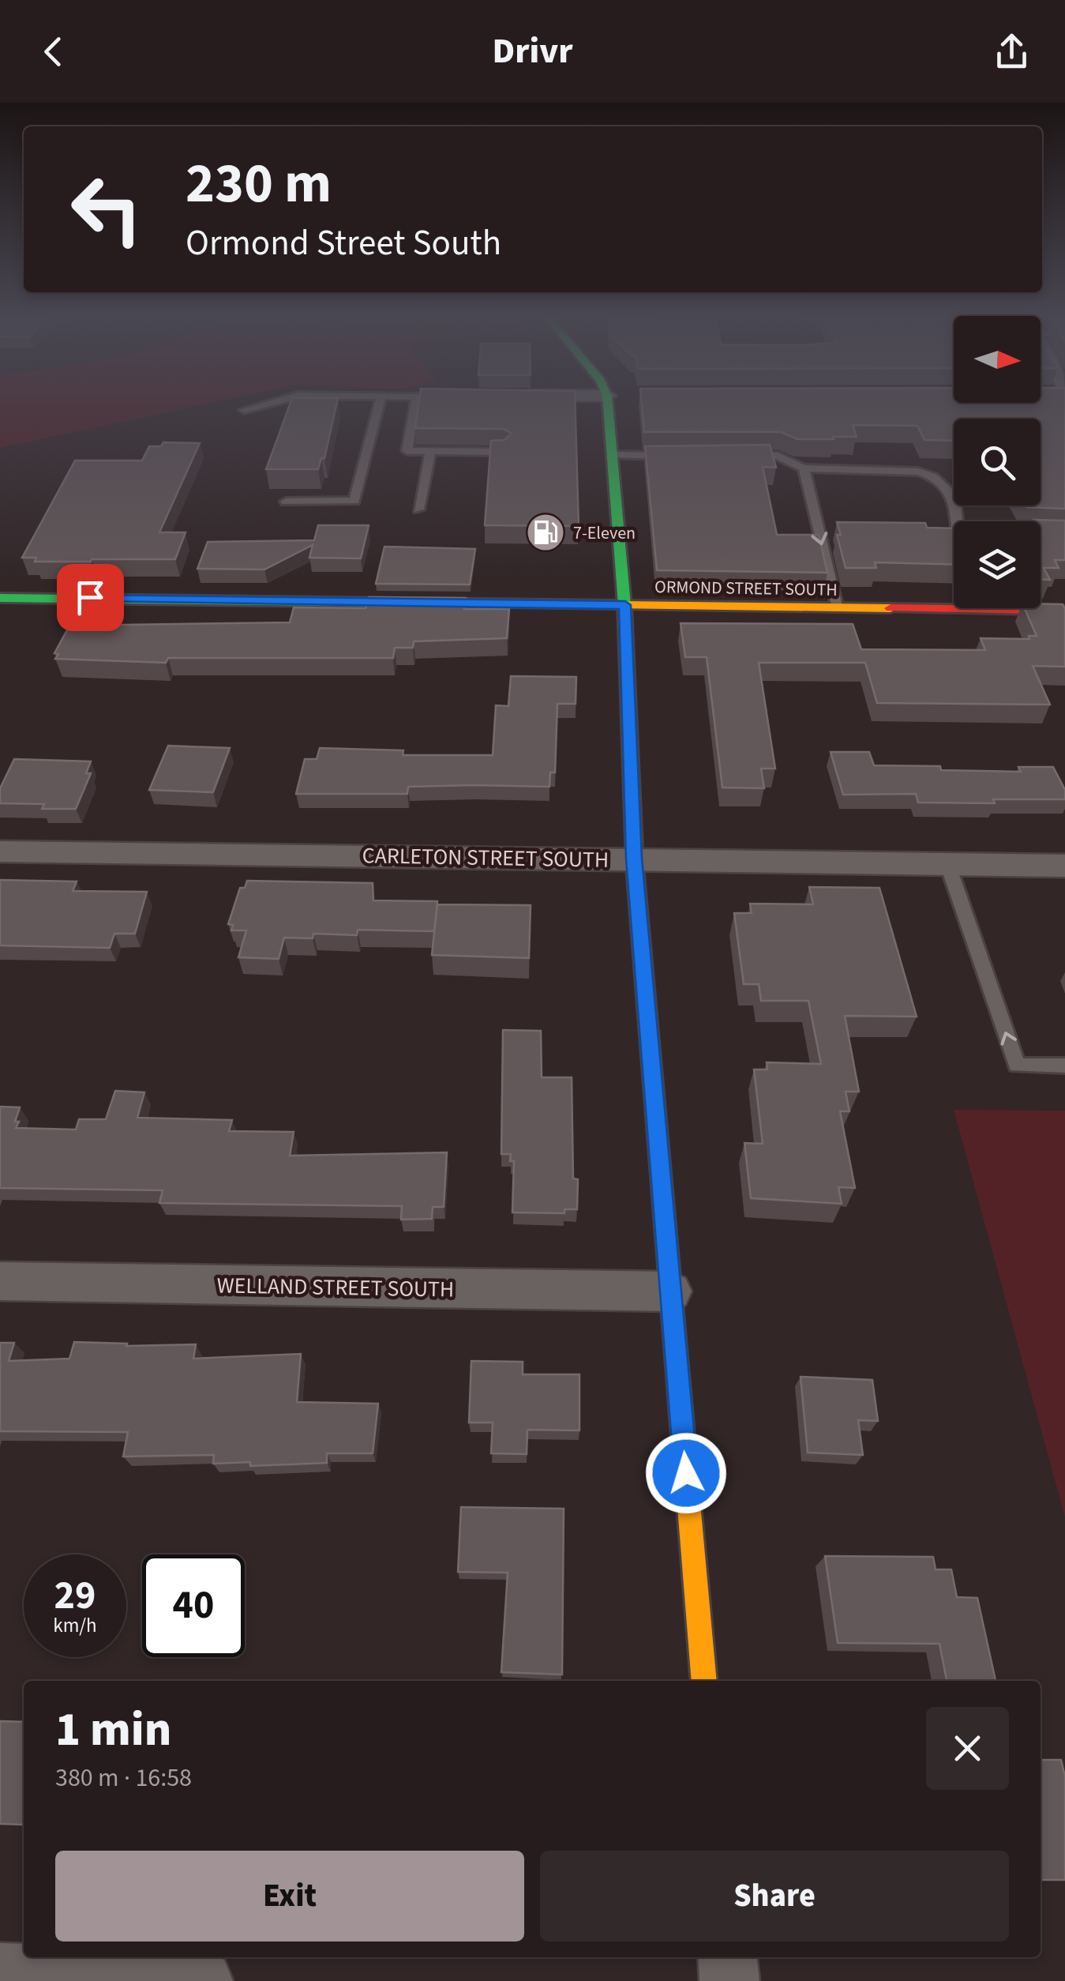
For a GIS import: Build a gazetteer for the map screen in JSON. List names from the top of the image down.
{
  "streets": {
    "street": ["ORMOND STREET SOUTH", "CARLETON STREET SOUTH", "WELLAND STREET SOUTH"]
  },
  "places": {
    "fuel station": ["7-Eleven"]
  },
  "north": "right",
  "page": {
    "header": "Drivr",
    "turn": ["230 m", "Ormond Street South"],
    "speed": "29 km/h",
    "limit": "40",
    "heading": ["1 min", "380 m · 16:58"],
    "buttons": ["Exit", "Share"]
  }
}
